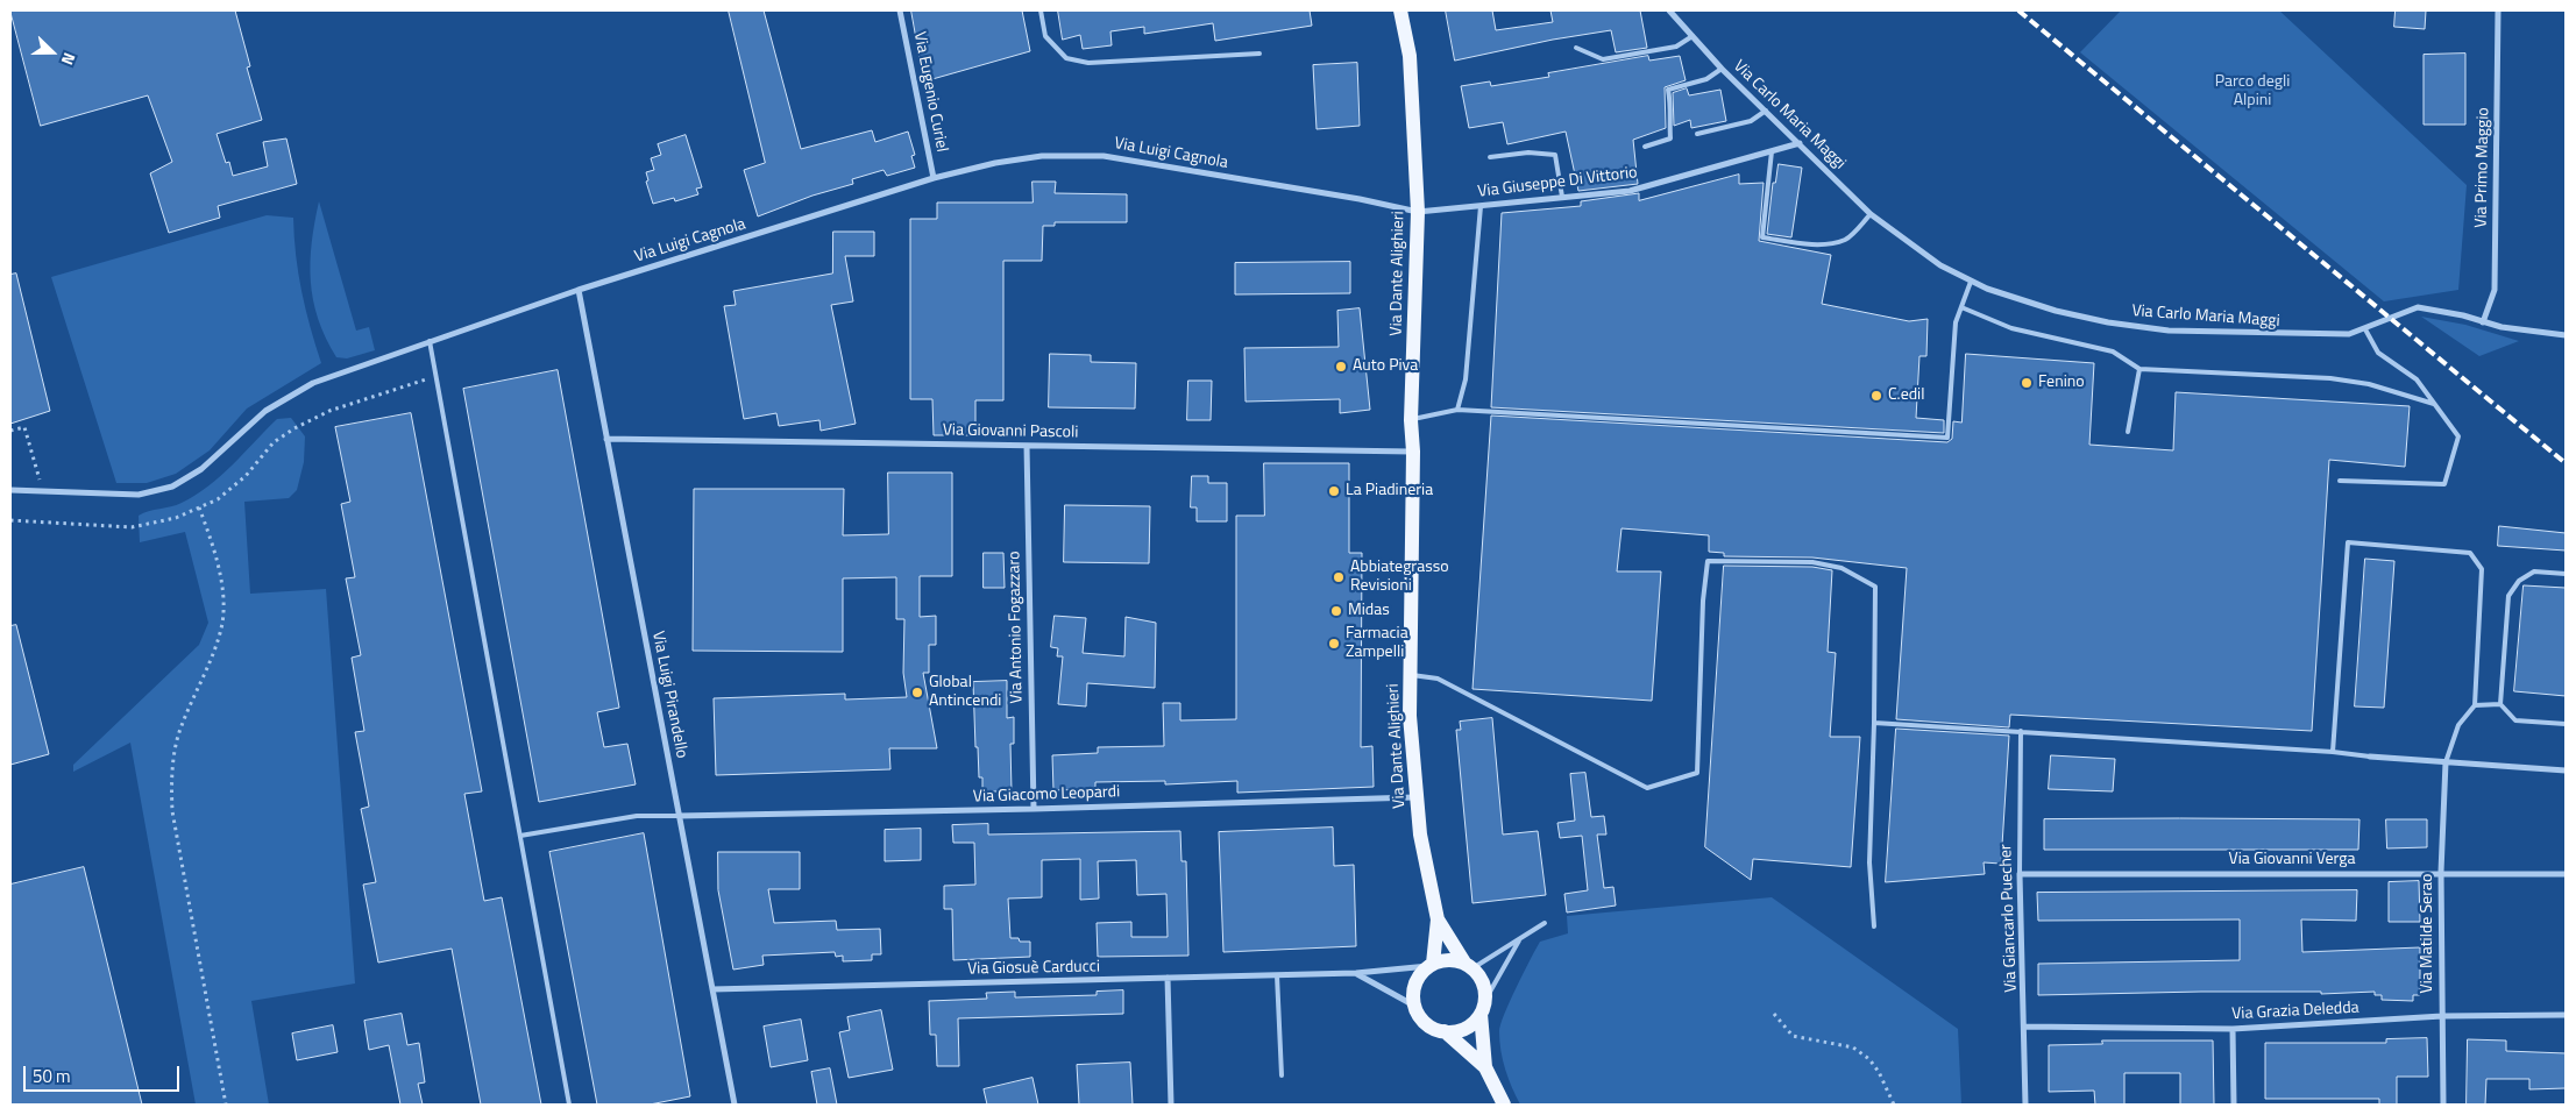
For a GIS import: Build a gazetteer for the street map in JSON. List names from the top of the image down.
{
  "streets": {
    "main road": ["Via Dante Alighieri"],
    "street": [
      "Via Eugenio Curiel",
      "Via Carlo Maria Maggi",
      "Via Luigi Cagnola",
      "Via Primo Maggio",
      "Via Giuseppe Di Vittorio",
      "Via Giovanni Pascoli",
      "Via Antonio Fogazzaro",
      "Via Luigi Pirandello",
      "Via Giacomo Leopardi",
      "Via Giovanni Verga",
      "Via Giancarlo Puecher",
      "Via Matilde Serao",
      "Via Giosuè Carducci",
      "Via Grazia Deledda"
    ]
  },
  "crossings": [
    ["Via Eugenio Curiel", "Via Luigi Cagnola"],
    ["Via Carlo Maria Maggi", "Via Primo Maggio"],
    ["Via Carlo Maria Maggi", "Via Giuseppe Di Vittorio"],
    ["Via Luigi Cagnola", "Via Giuseppe Di Vittorio"],
    ["Via Luigi Cagnola", "Via Dante Alighieri"],
    ["Via Luigi Cagnola", "Via Luigi Pirandello"],
    ["Via Giuseppe Di Vittorio", "Via Dante Alighieri"],
    ["Via Dante Alighieri", "Via Giovanni Pascoli"],
    ["Via Dante Alighieri", "Via Giacomo Leopardi"],
    ["Via Dante Alighieri", "Via Giosuè Carducci"],
    ["Via Giovanni Pascoli", "Via Antonio Fogazzaro"],
    ["Via Giovanni Pascoli", "Via Luigi Pirandello"],
    ["Via Antonio Fogazzaro", "Via Giacomo Leopardi"],
    ["Via Luigi Pirandello", "Via Giacomo Leopardi"],
    ["Via Luigi Pirandello", "Via Giosuè Carducci"],
    ["Via Giovanni Verga", "Via Giancarlo Puecher"],
    ["Via Giovanni Verga", "Via Matilde Serao"],
    ["Via Giancarlo Puecher", "Via Grazia Deledda"],
    ["Via Matilde Serao", "Via Grazia Deledda"]
  ],
  "parks": ["Parco degli Alpini"],
  "places": [
    "Auto Piva",
    "Fenino",
    "C.edil",
    "La Piadineria",
    "Abbiategrasso Revisioni",
    "Midas",
    "Farmacia Zampelli",
    "Global Antincendi"
  ],
  "scale_bar": "50 m",
  "north": "right"
}
